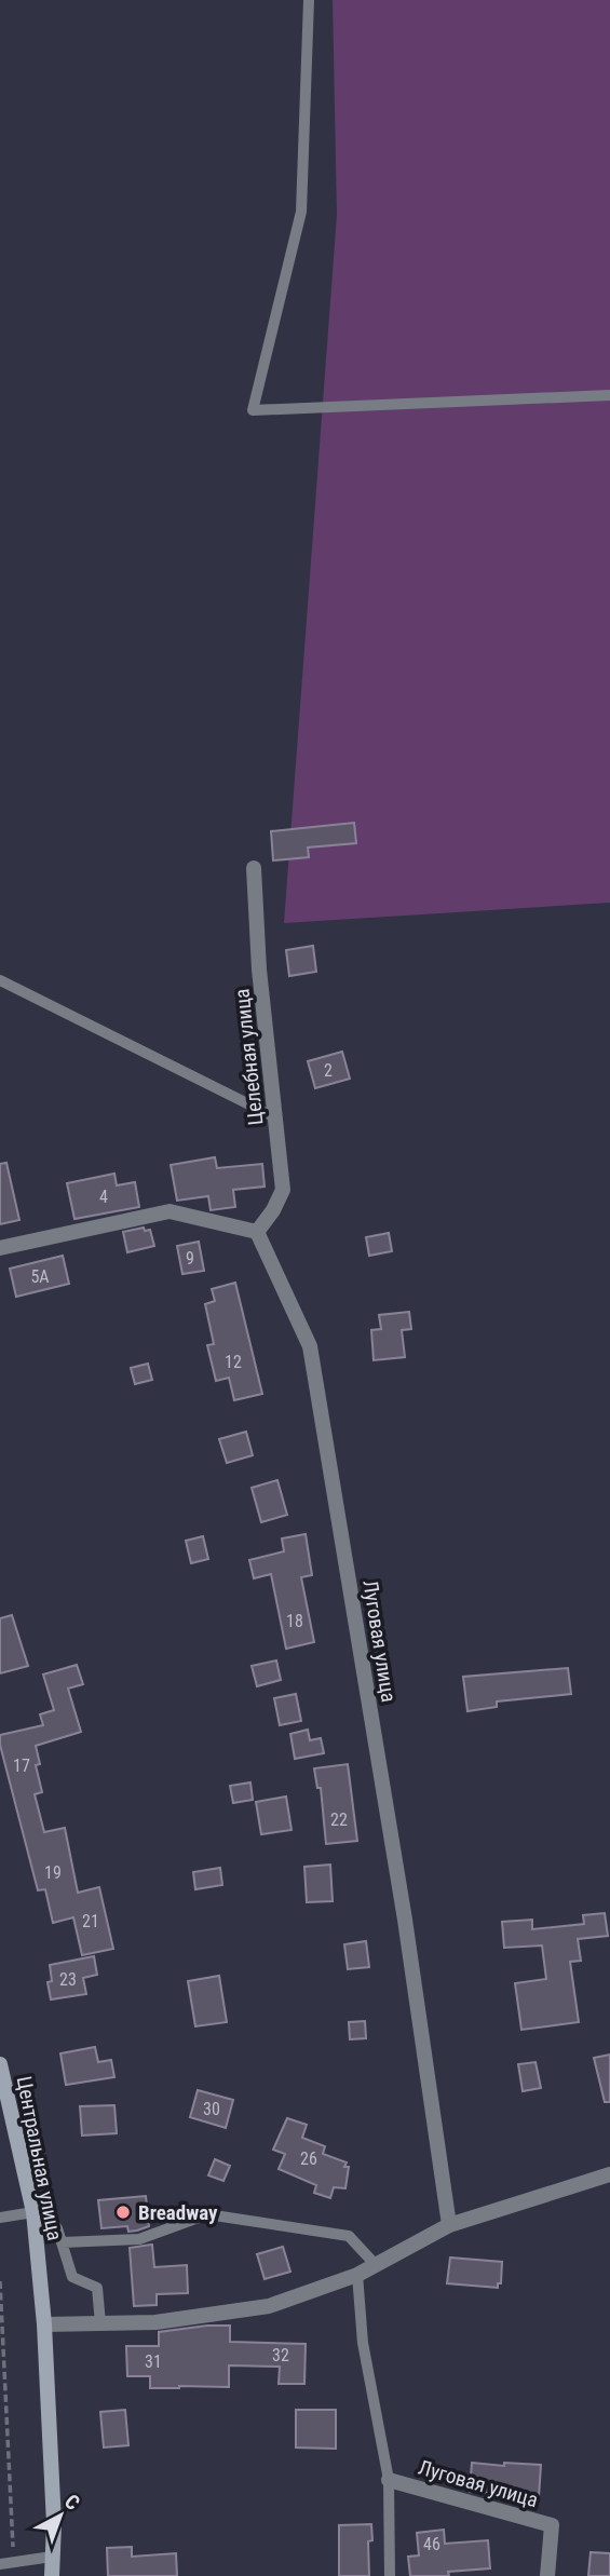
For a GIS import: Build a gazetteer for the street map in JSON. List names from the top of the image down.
{
  "streets": {
    "main road": ["Центральная улица"],
    "street": ["Целебная улица", "Луговая улица"]
  },
  "crossings": [
    ["Целебная улица", "Луговая улица"]
  ],
  "places": ["Breadway"],
  "house_numbers": [
    "2",
    "4",
    "9",
    "5А",
    "12",
    "18",
    "17",
    "22",
    "19",
    "21",
    "23",
    "30",
    "26",
    "32",
    "31",
    "46"
  ],
  "north": "top right"
}
